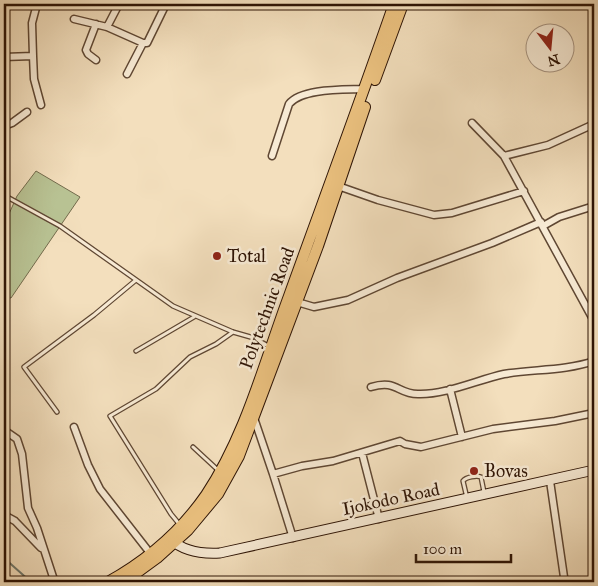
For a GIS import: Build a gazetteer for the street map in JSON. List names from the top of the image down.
{
  "streets": {
    "main road": ["Polytechnic Road", "Ijokodo Road"]
  },
  "crossings": [
    ["Polytechnic Road", "Ijokodo Road"]
  ],
  "places": ["Total", "Bovas"],
  "scale_bar": "100 m",
  "north": "bottom"
}
